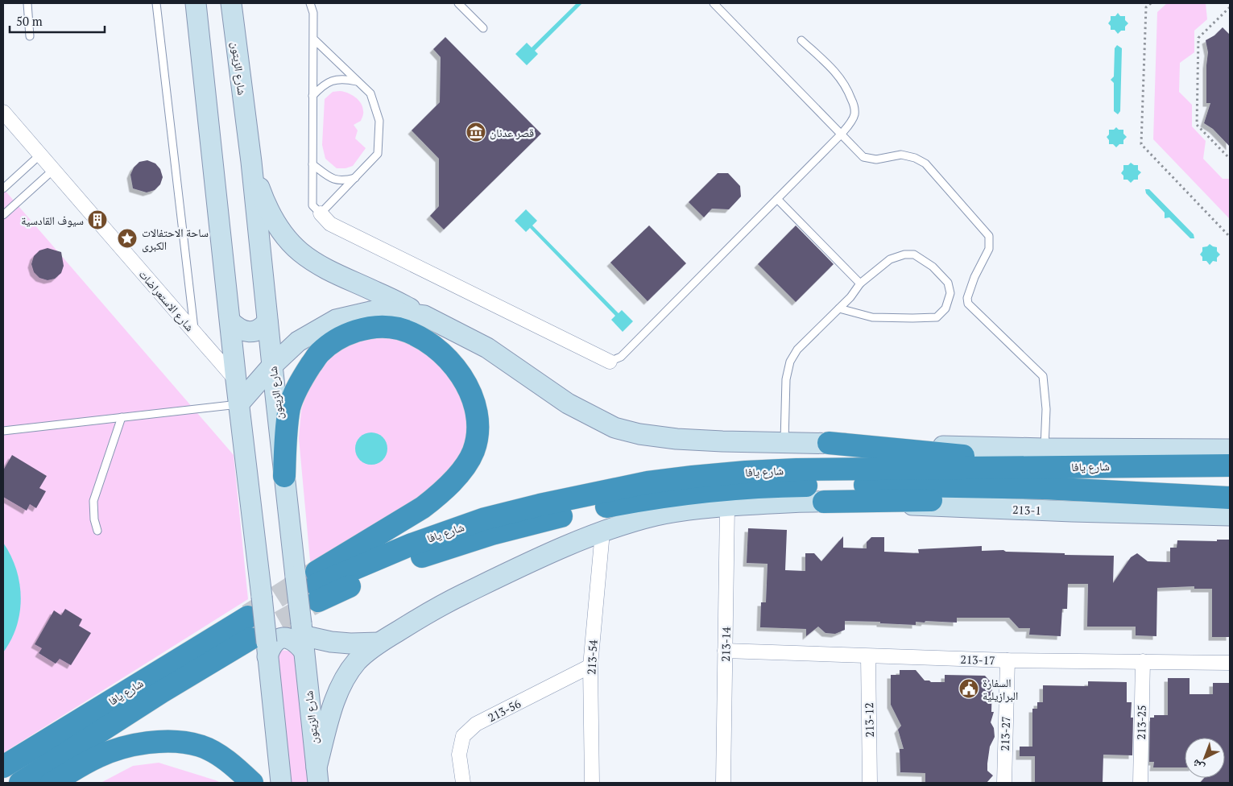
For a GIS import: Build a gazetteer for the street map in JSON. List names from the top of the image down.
{
  "streets": {
    "highway": ["شارع يافا"],
    "main road": ["شارع الزيتون", "213-1"],
    "street": [
      "شارع الاستعراضات",
      "213-14",
      "213-54",
      "213-17",
      "213-56",
      "213-12",
      "213-25",
      "213-27"
    ]
  },
  "crossings": [
    ["شارع الزيتون", "شارع يافا"],
    ["شارع الزيتون", "213-1"],
    ["213-1", "213-14"],
    ["213-1", "213-54"],
    ["213-14", "213-17"],
    ["213-54", "213-56"],
    ["213-17", "213-12"],
    ["213-17", "213-25"],
    ["213-17", "213-27"]
  ],
  "places": {
    "museum": ["قصر عدنان"],
    "building": ["سيوف القادسية"],
    "place": ["ساحة الاحتفالات الكبرى"],
    "public building": ["السفارة البرازيلية"]
  },
  "scale_bar": "50 m",
  "north": "bottom left"
}
